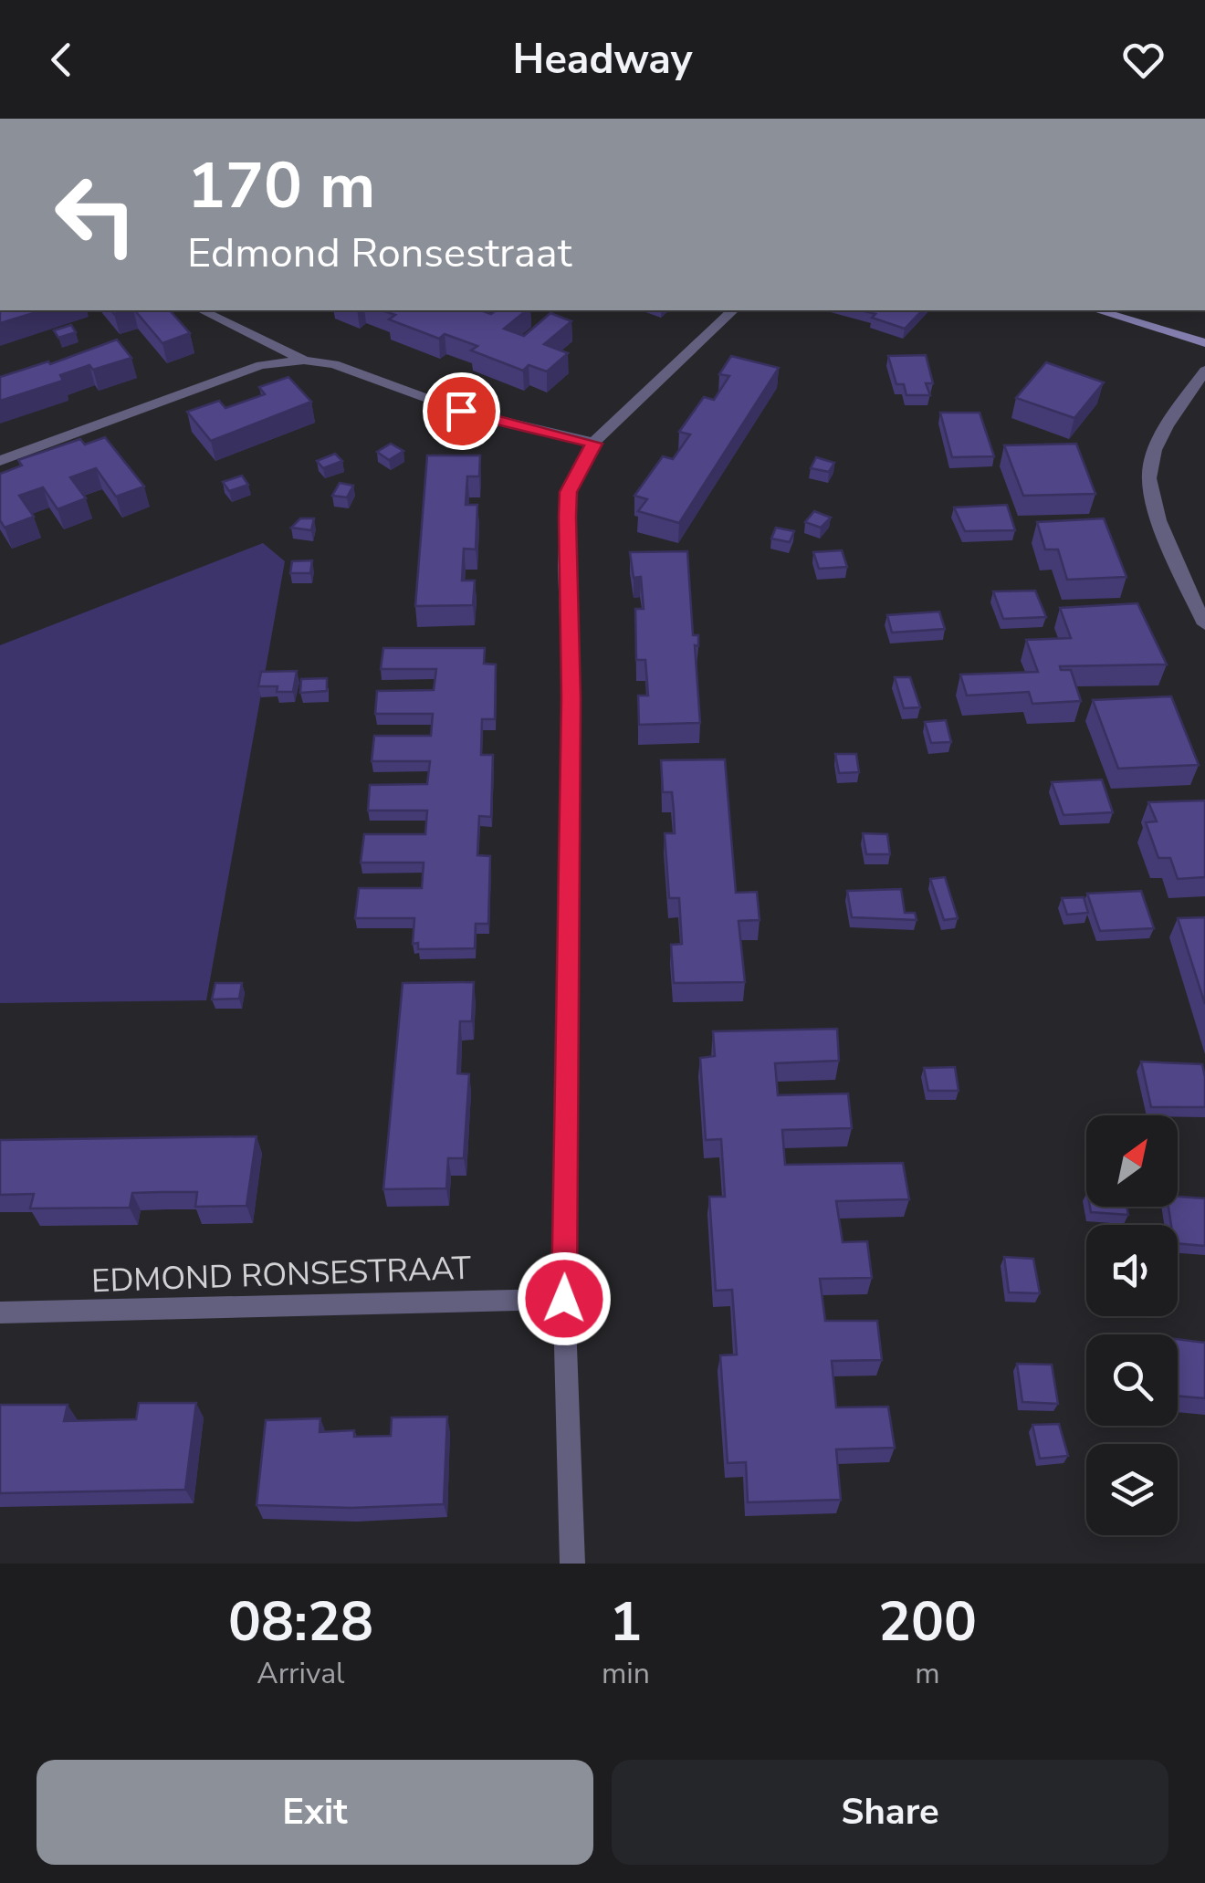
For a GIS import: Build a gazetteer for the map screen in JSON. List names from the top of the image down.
{
  "streets": {
    "street": ["EDMOND RONSESTRAAT"]
  },
  "north": "top right",
  "page": {
    "header": "Headway",
    "turn": ["170 m", "Edmond Ronsestraat"],
    "eta": [
      "08:28",
      "Arrival",
      "1",
      "min",
      "200",
      "m"
    ],
    "buttons": ["Exit", "Share"]
  }
}
